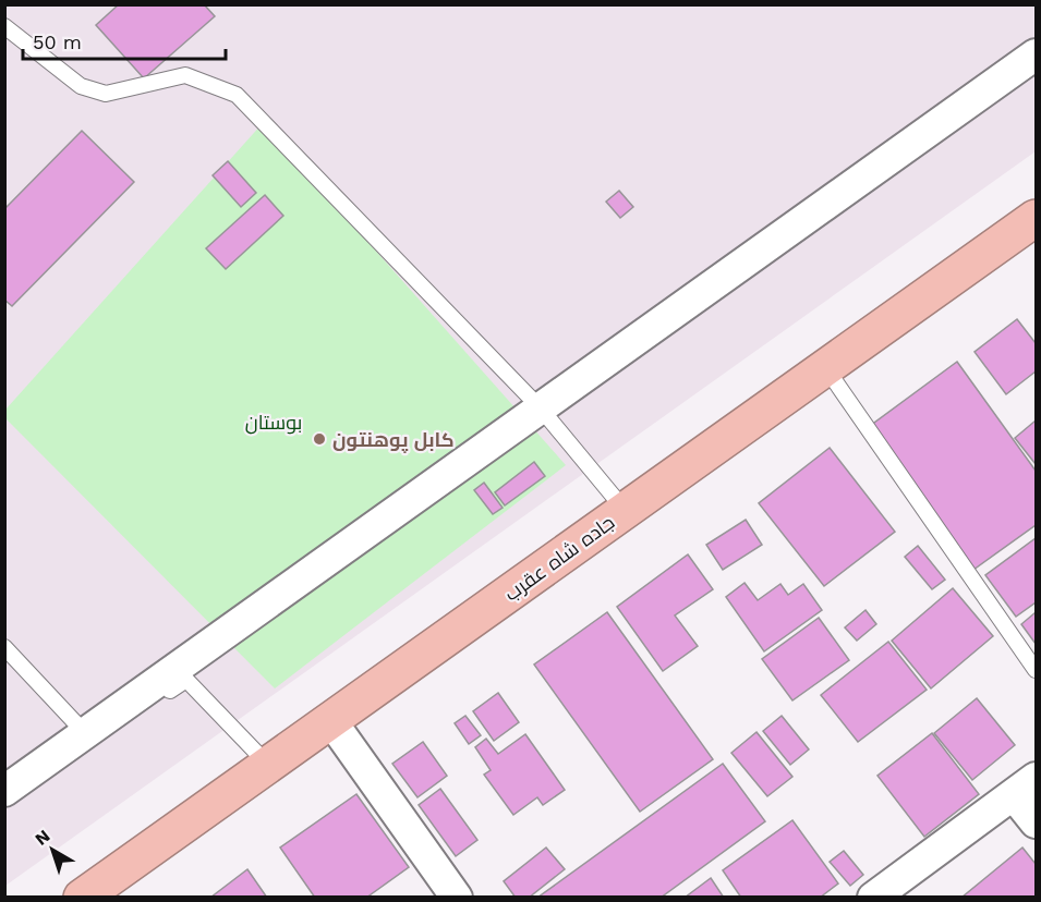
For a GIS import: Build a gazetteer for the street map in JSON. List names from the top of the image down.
{
  "streets": {
    "highway": ["جاده شاه عقرب"]
  },
  "parks": ["بوستان"],
  "places": ["کابل پوهنتون"],
  "scale_bar": "50 m",
  "north": "top left"
}
